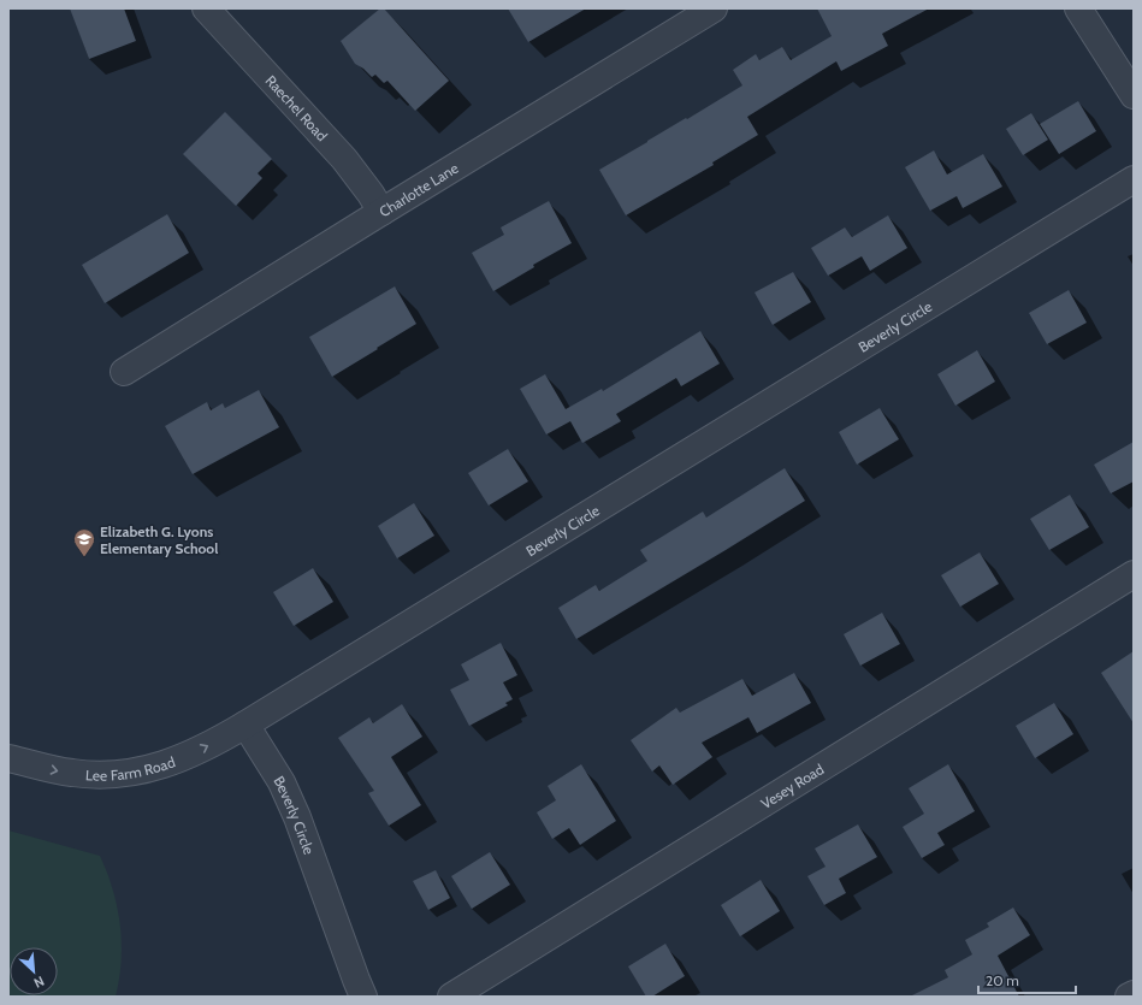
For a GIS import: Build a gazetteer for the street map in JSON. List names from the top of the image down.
{
  "streets": {
    "street": [
      "Raechel Road",
      "Charlotte Lane",
      "Beverly Circle",
      "Lee Farm Road",
      "Vesey Road"
    ]
  },
  "crossings": [
    ["Raechel Road", "Charlotte Lane"],
    ["Beverly Circle", "Lee Farm Road"]
  ],
  "one_way": ["Lee Farm Road"],
  "places": {
    "school or university": ["Elizabeth G. Lyons Elementary School"]
  },
  "scale_bar": "20 m",
  "north": "bottom right"
}
